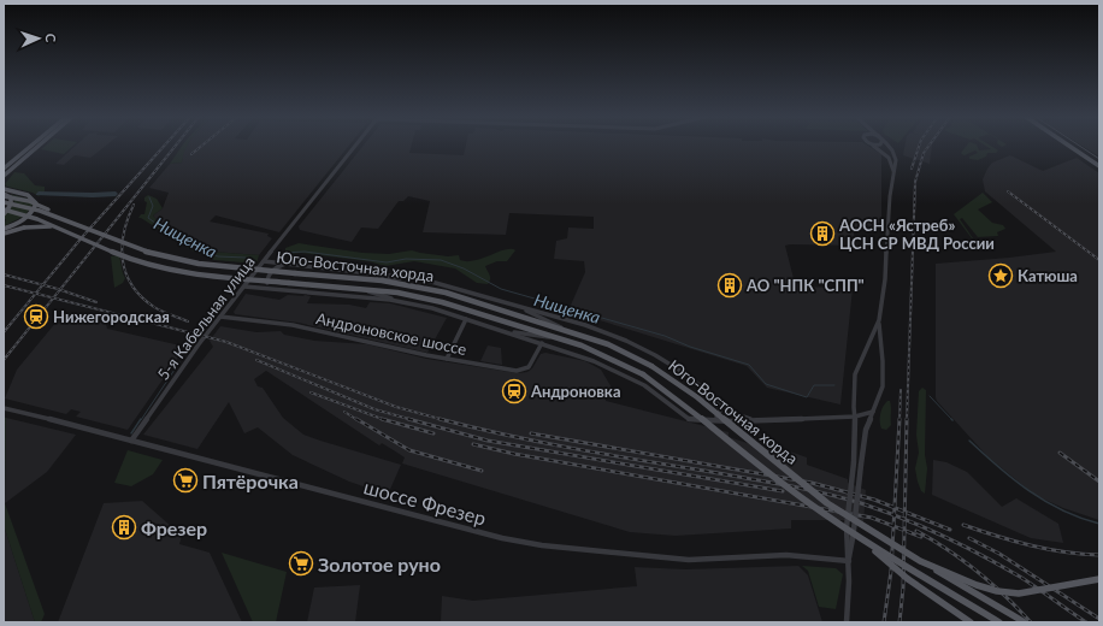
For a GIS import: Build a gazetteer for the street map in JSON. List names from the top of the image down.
{
  "streets": {
    "main road": ["Юго-Восточная хорда"],
    "street": ["5-я Кабельная улица", "Андроновское шоссе", "шоссе Фрезер"]
  },
  "crossings": [
    ["5-я Кабельная улица", "Андроновское шоссе"],
    ["5-я Кабельная улица", "шоссе Фрезер"]
  ],
  "water": ["Нищенка"],
  "places": {
    "building": ["АОСН «Ястреб» ЦСН СР МВД России", "АО \"НПК \"СПП\"", "Фрезер"],
    "place": ["Катюша"],
    "station": ["Нижегородская", "Андроновка"],
    "supermarket": ["Пятёрочка", "Золотое руно"]
  },
  "north": "right"
}
